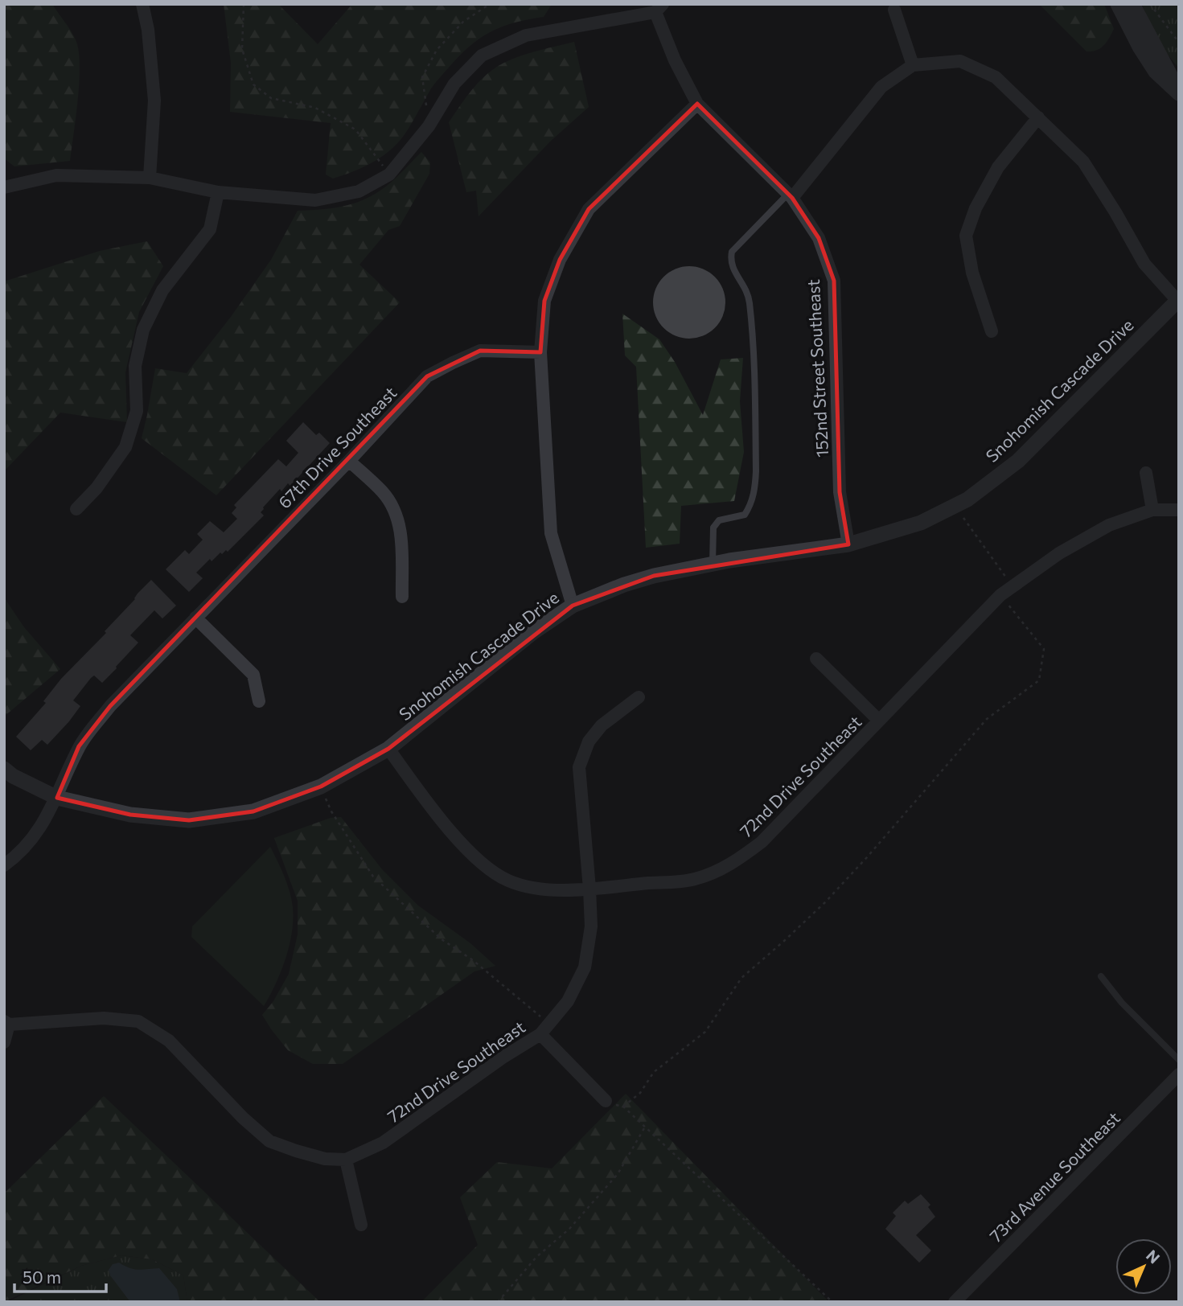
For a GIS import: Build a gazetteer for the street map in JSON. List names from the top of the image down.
{
  "streets": {
    "street": [
      "152nd Street Southeast",
      "Snohomish Cascade Drive",
      "67th Drive Southeast",
      "72nd Drive Southeast",
      "73rd Avenue Southeast"
    ]
  },
  "crossings": [
    ["152nd Street Southeast", "Snohomish Cascade Drive"],
    ["Snohomish Cascade Drive", "67th Drive Southeast"]
  ],
  "scale_bar": "50 m",
  "north": "top right"
}
